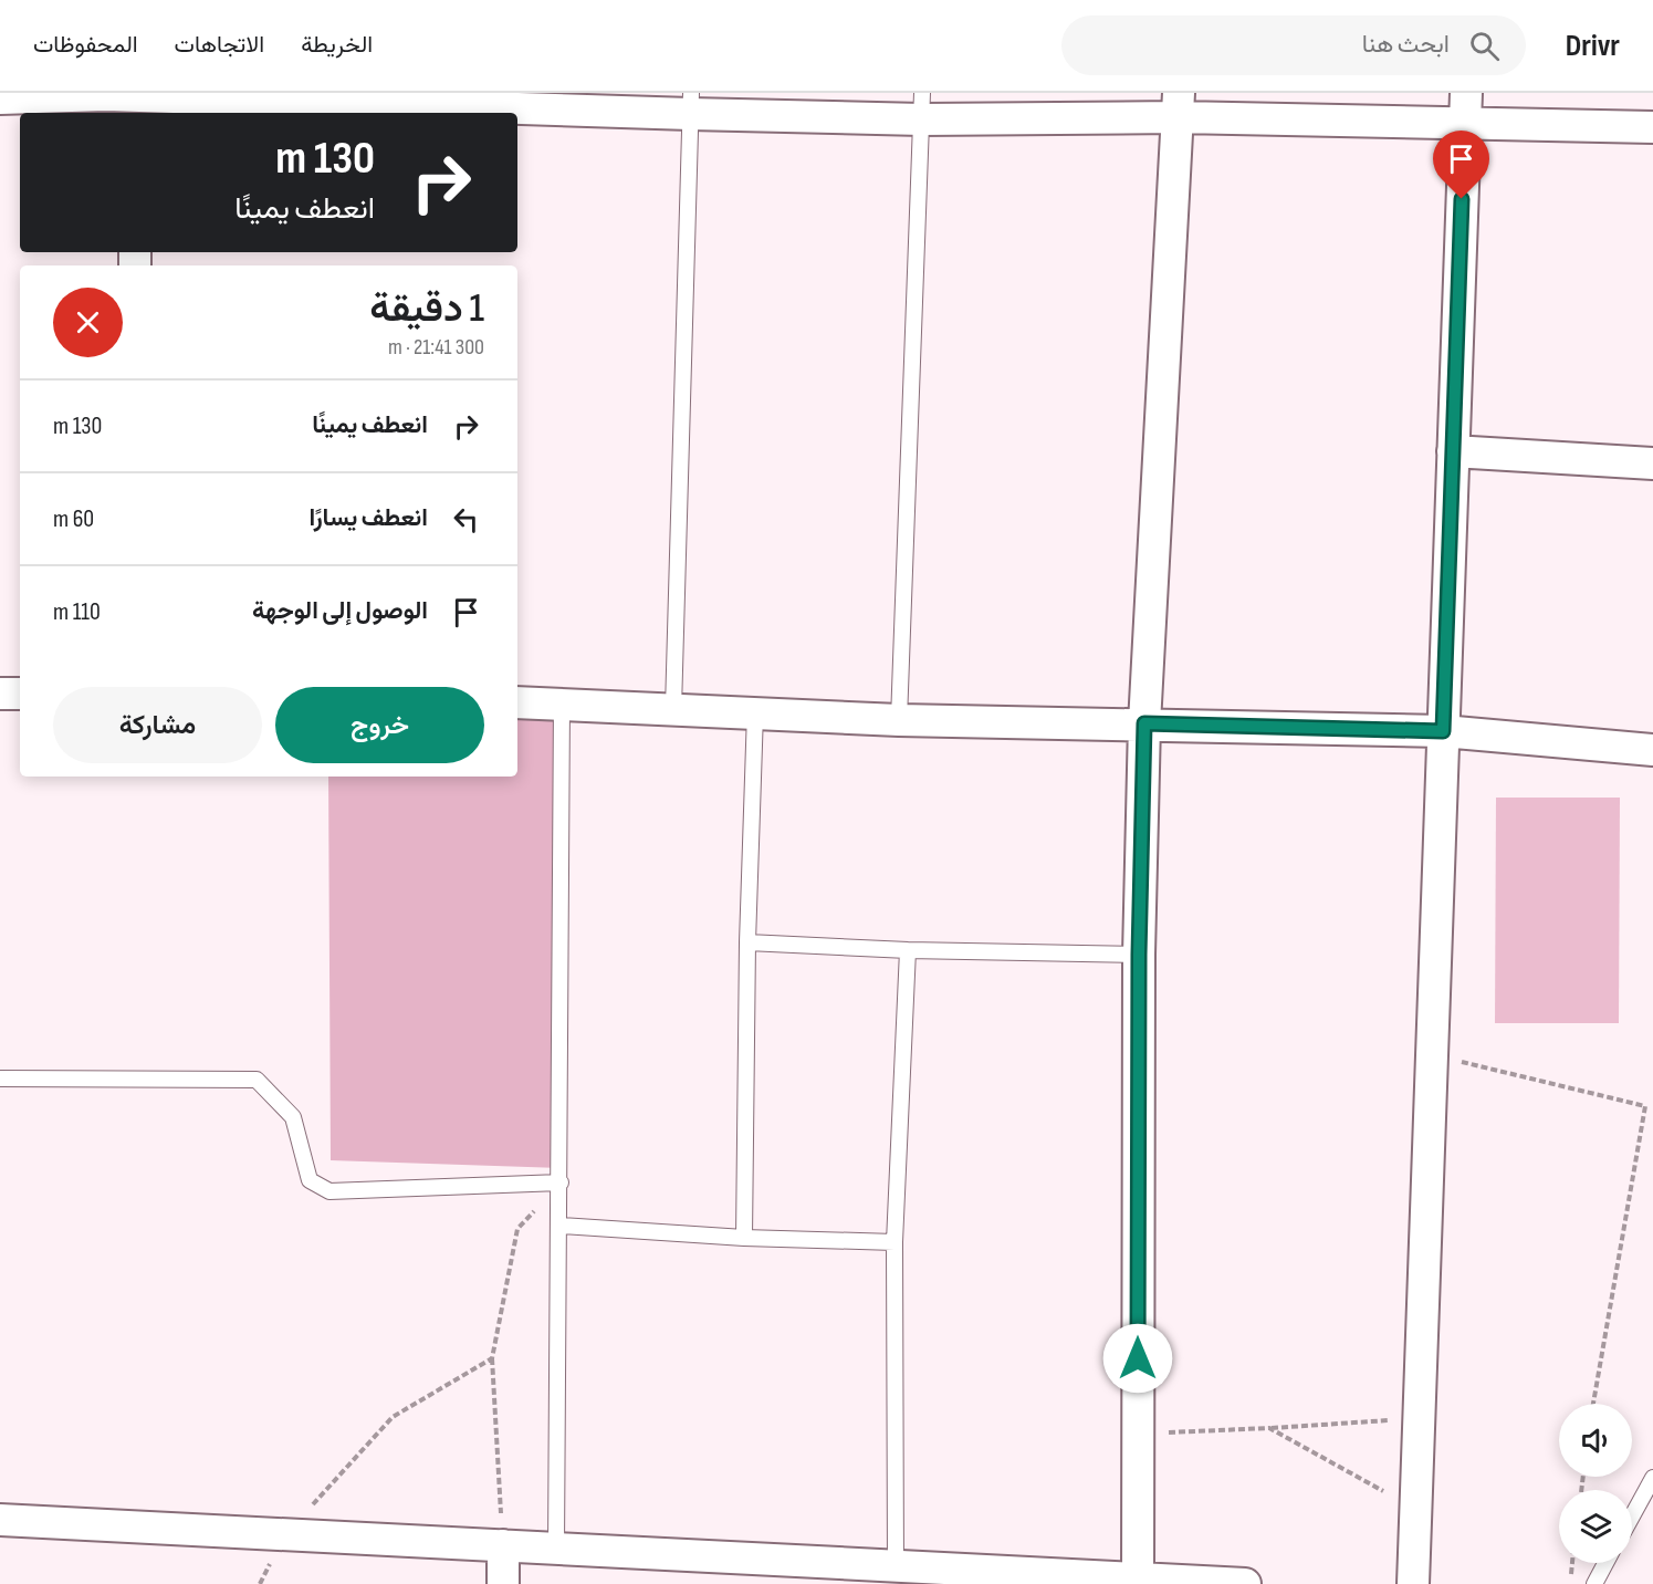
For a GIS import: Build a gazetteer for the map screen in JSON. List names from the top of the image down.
{
  "page": {
    "header": "Drivr",
    "search": "ابحث هنا",
    "nav": ["الخريطة", "الاتجاهات", "المحفوظات"],
    "turn": ["130 m", "انعطف يمينًا"],
    "heading": ["1 دقيقة", "300 m · 21:41"],
    "list": [
      {
        "name": "انعطف يمينًا",
        "value": "130 m"
      },
      {
        "name": "انعطف يسارًا",
        "value": "60 m"
      },
      {
        "name": "الوصول إلى الوجهة",
        "value": "110 m"
      }
    ],
    "buttons": ["خروج", "مشاركة"]
  }
}
